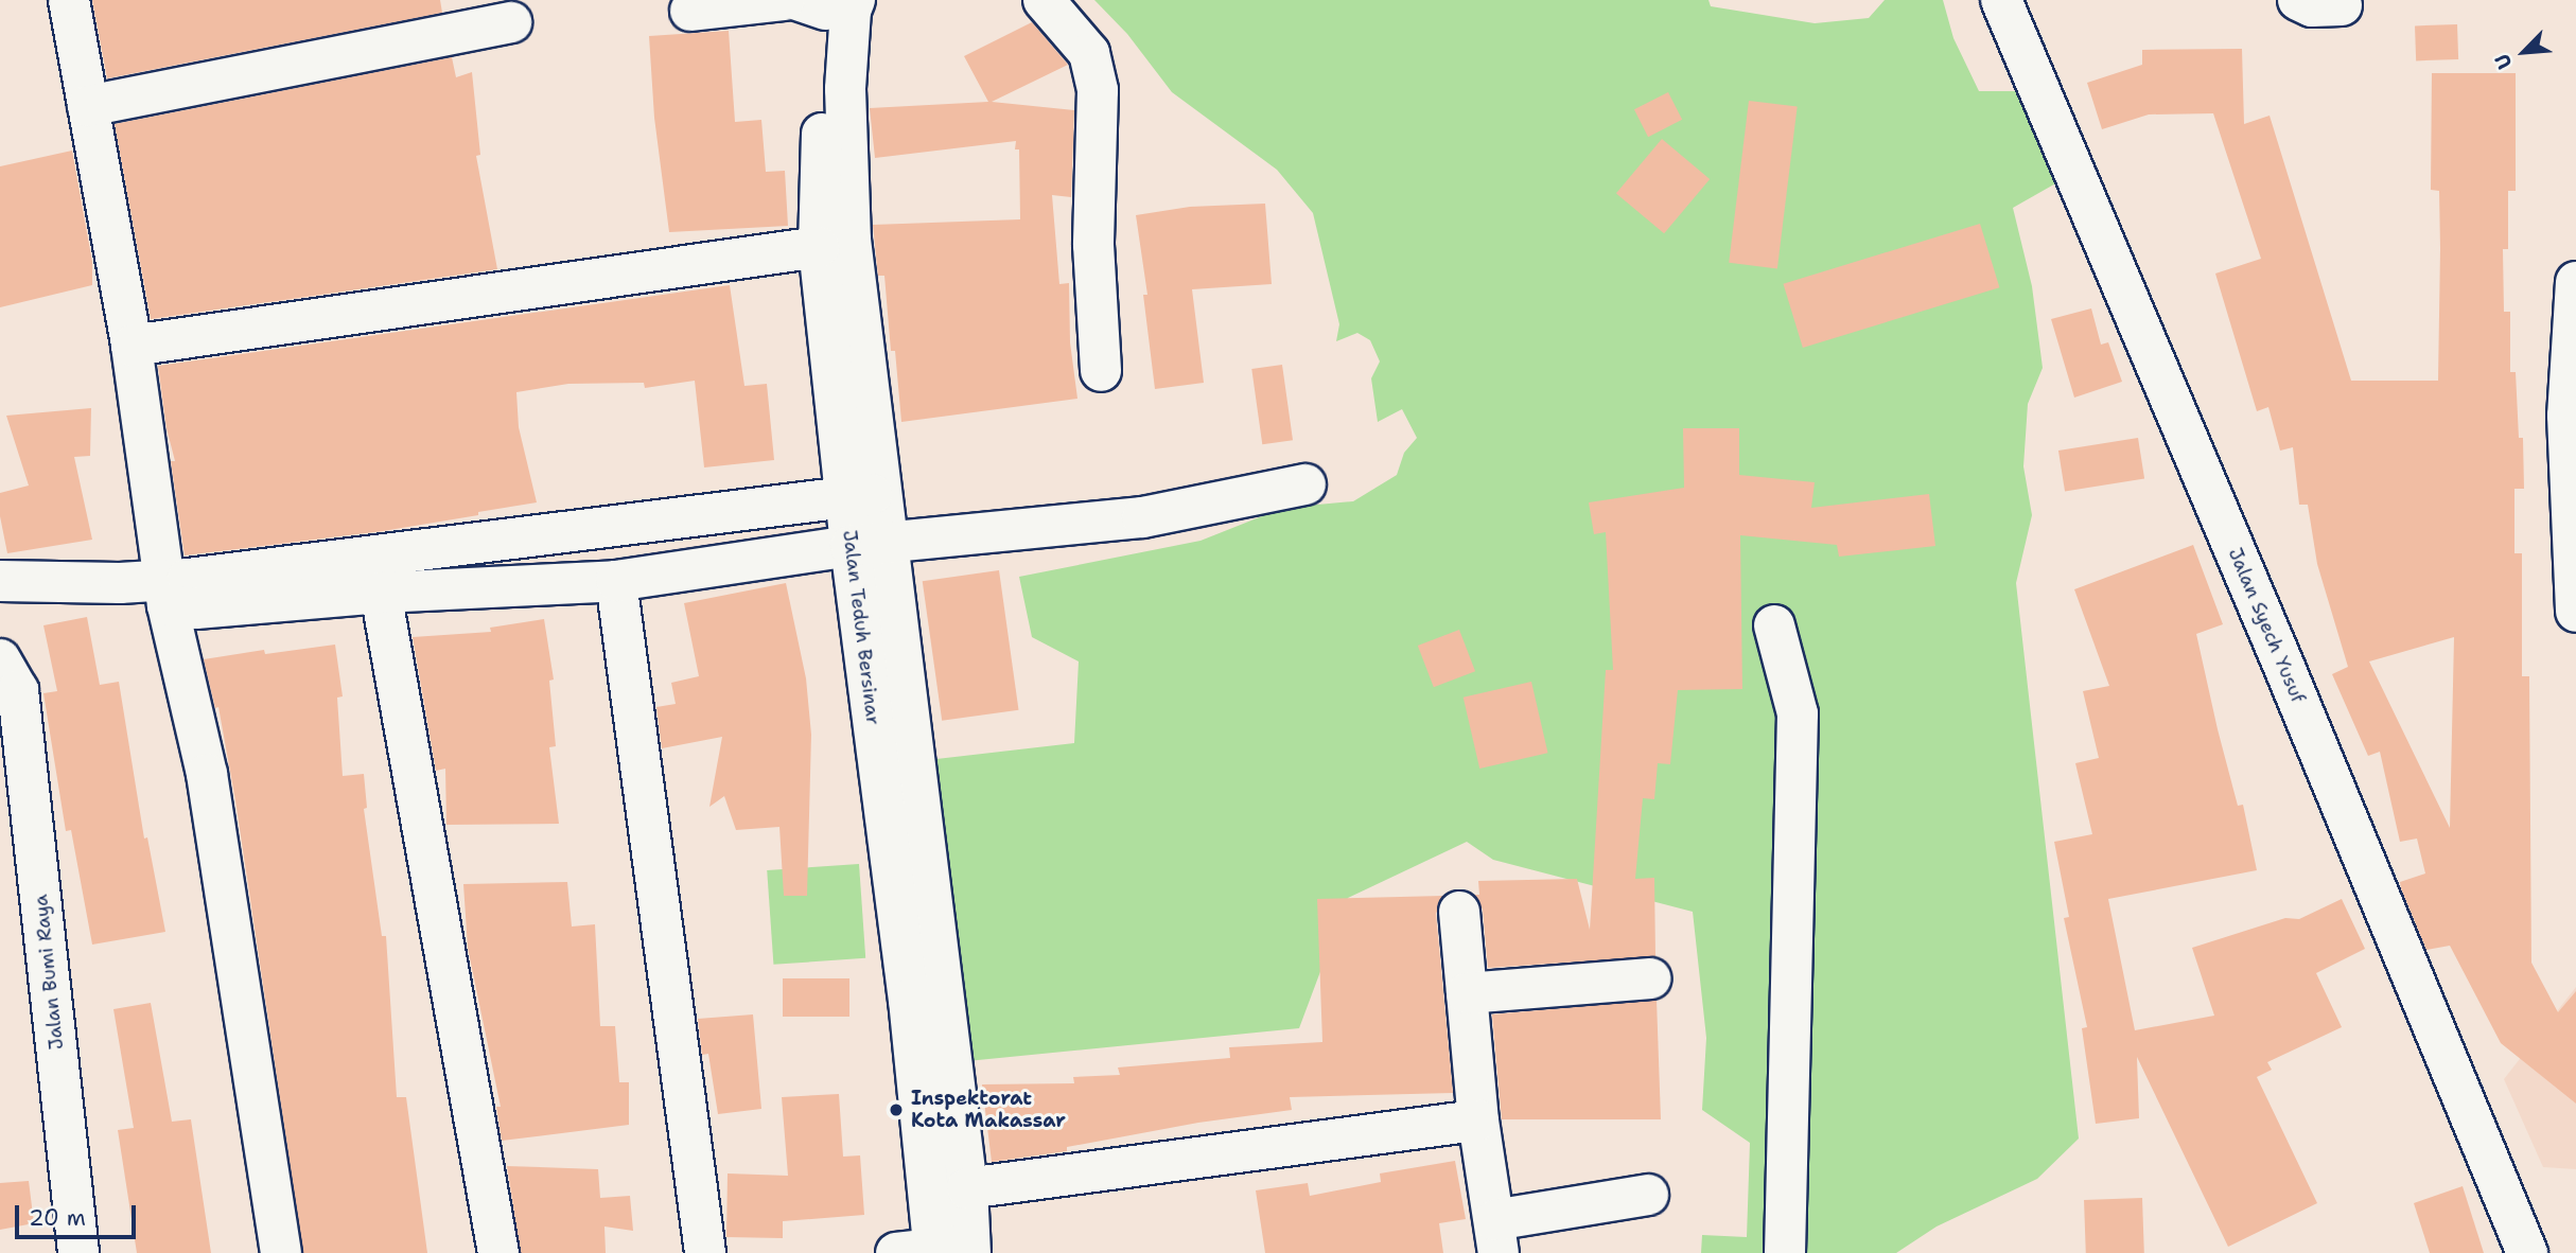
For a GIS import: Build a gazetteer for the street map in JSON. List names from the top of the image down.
{
  "streets": {
    "street": ["Jalan Syech Yusuf", "Jalan Teduh Bersinar", "Jalan Bumi Raya"]
  },
  "places": ["Inspektorat Kota Makassar"],
  "scale_bar": "20 m",
  "north": "bottom left"
}
